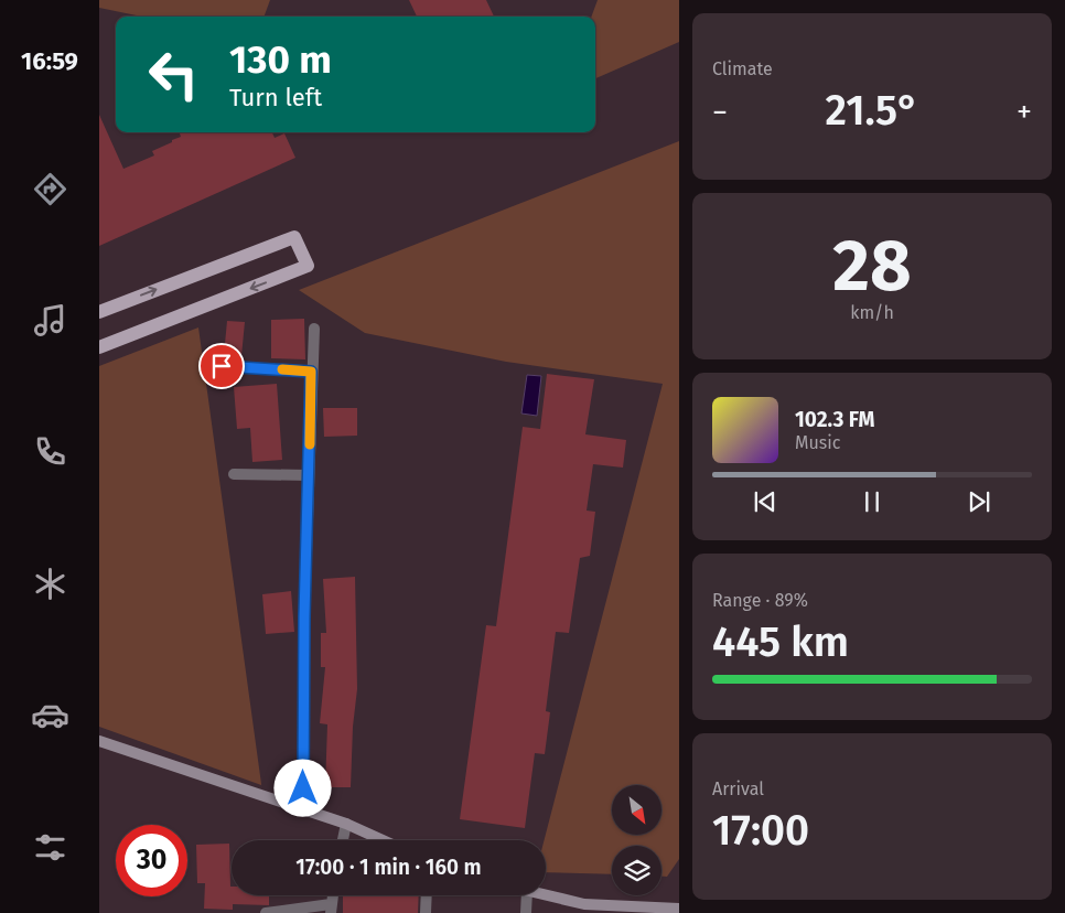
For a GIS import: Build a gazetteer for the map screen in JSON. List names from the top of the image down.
{
  "north": "bottom right",
  "page": {
    "tabs": "16:59",
    "tile": [
      "Climate",
      ["28", "km/h"],
      ["Range · 89%", "445 km"],
      ["Arrival", "17:00"]
    ],
    "turn": ["130 m", "Turn left"],
    "heat": ["−", "21.5°", "+"],
    "song": ["102.3 FM", "Music"],
    "limit": "30",
    "trip": "17:00 · 1 min · 160 m"
  }
}
